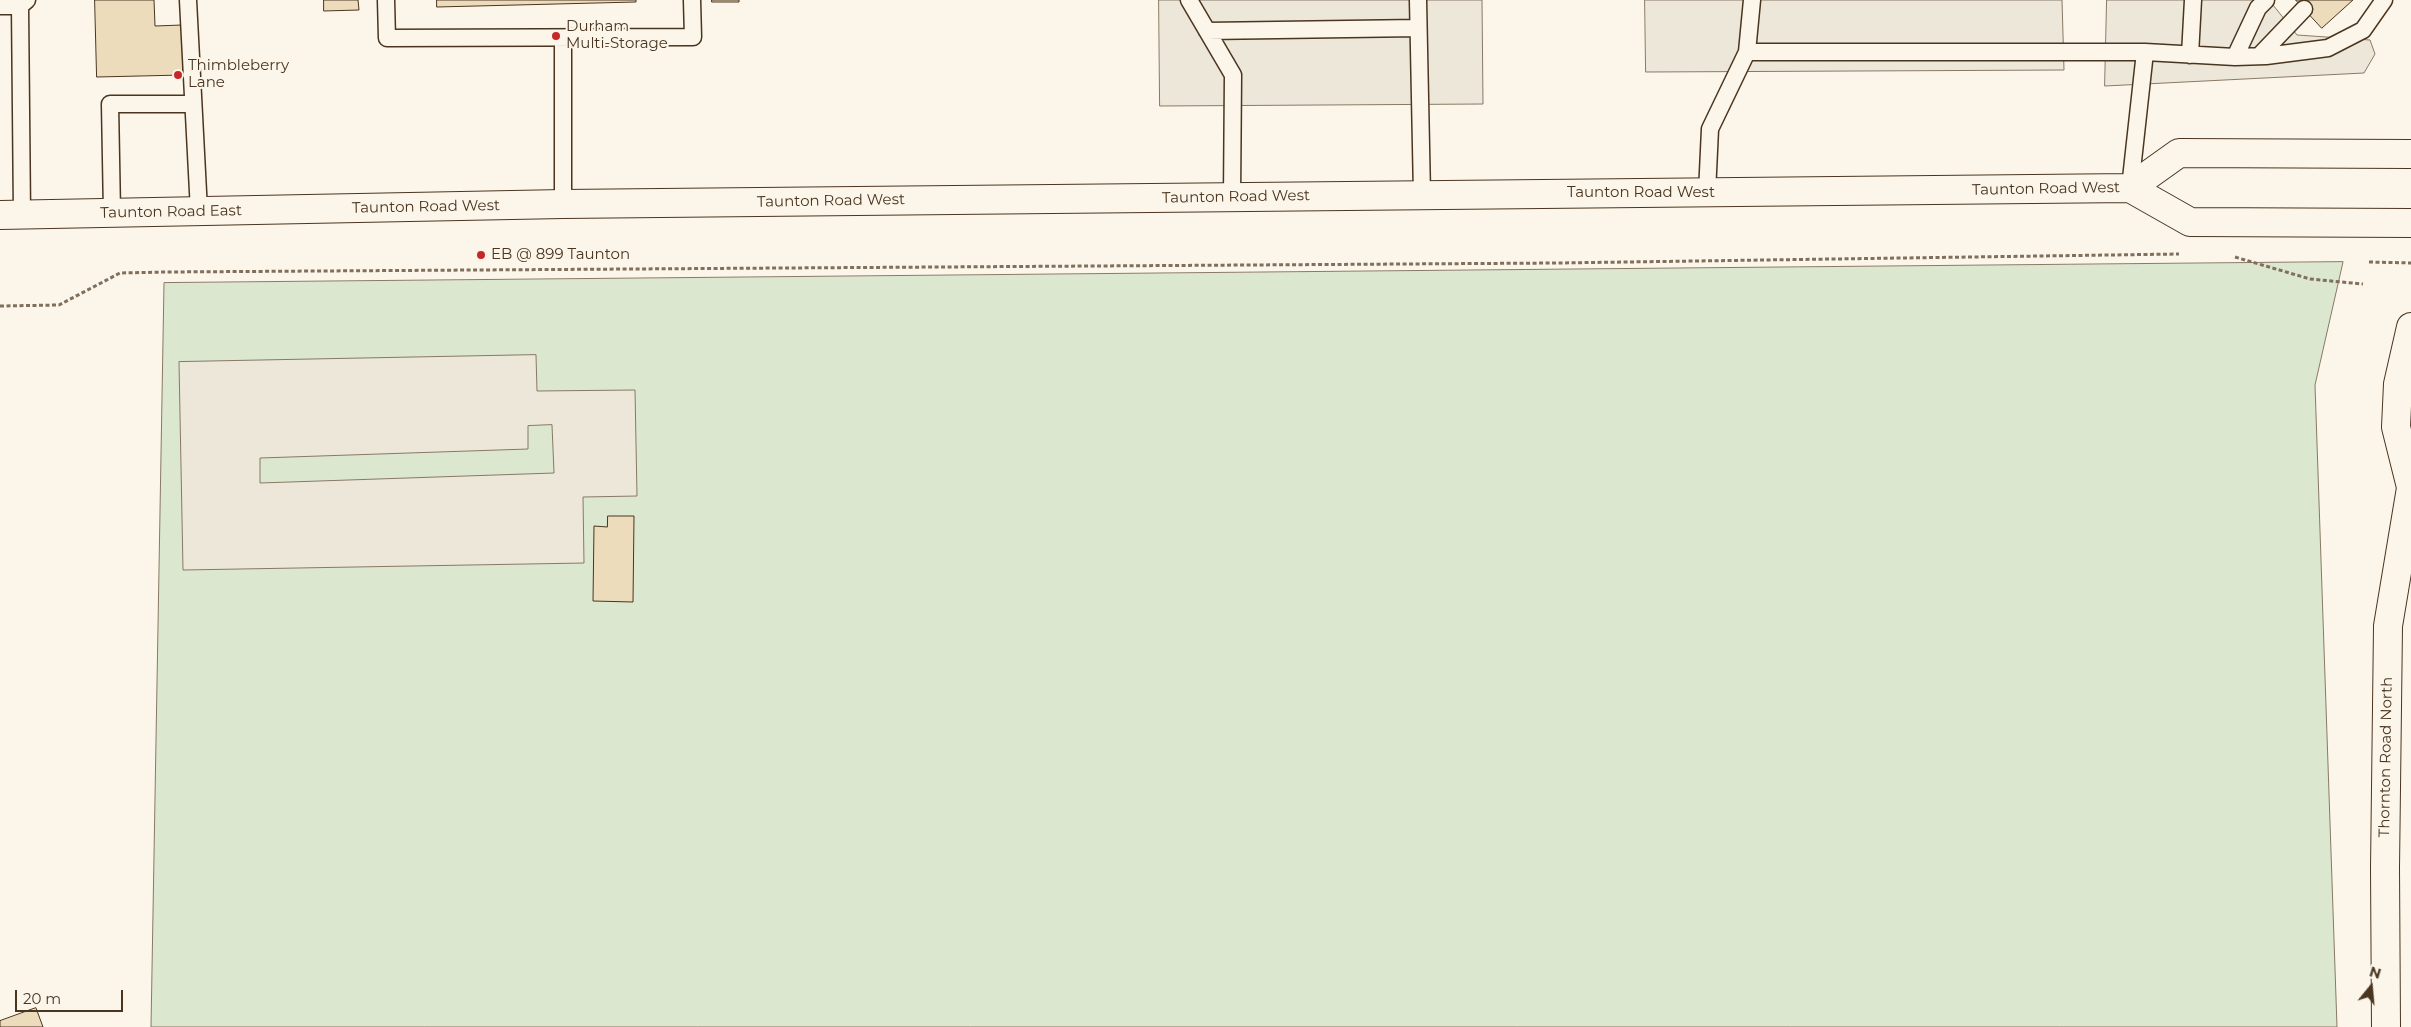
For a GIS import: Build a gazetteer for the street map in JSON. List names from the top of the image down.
{
  "streets": {
    "main road": ["Taunton Road West", "Taunton Road East", "Thornton Road North"]
  },
  "crossings": [
    ["Taunton Road West", "Taunton Road East"]
  ],
  "places": ["Durham Multi-Storage", "Thimbleberry Lane", "EB @ 899 Taunton"],
  "scale_bar": "20 m",
  "north": "top"
}
